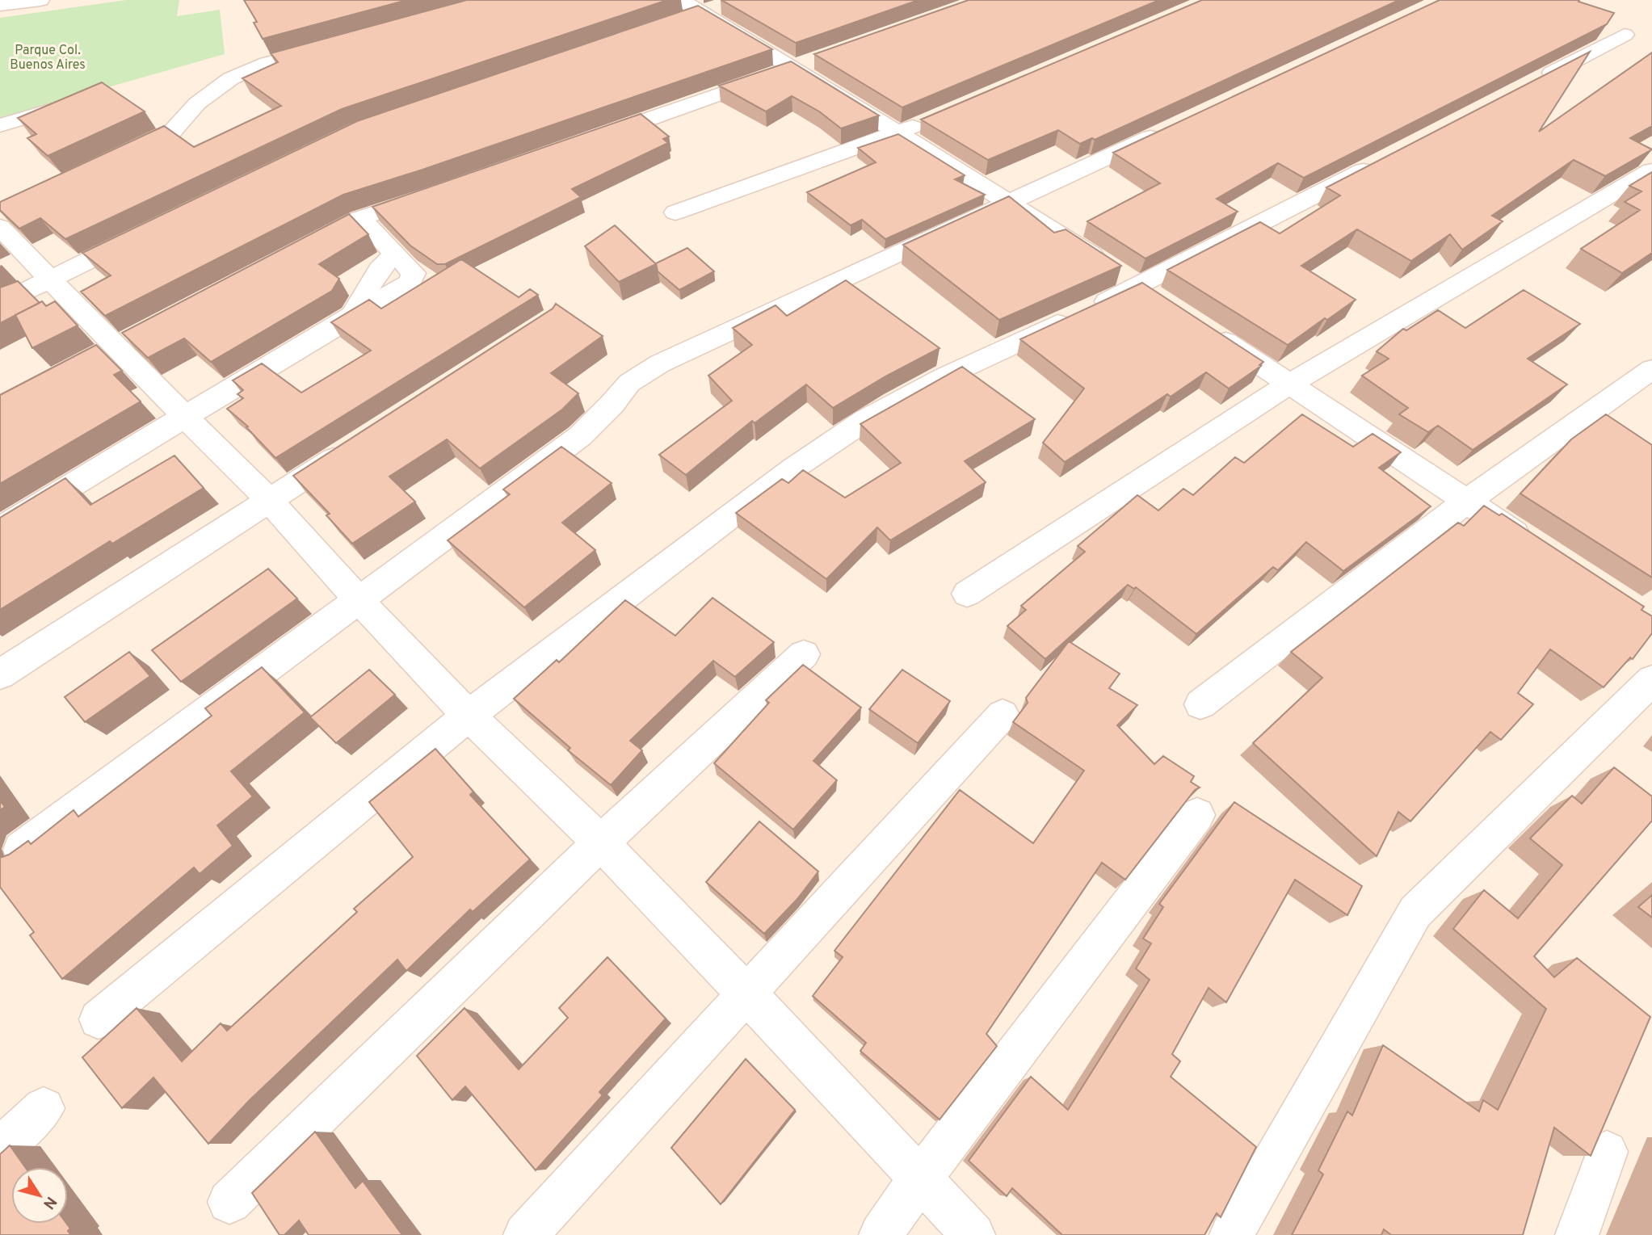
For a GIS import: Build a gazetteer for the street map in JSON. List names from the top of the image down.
{
  "parks": ["Parque Col. Buenos Aires"],
  "north": "bottom right"
}
